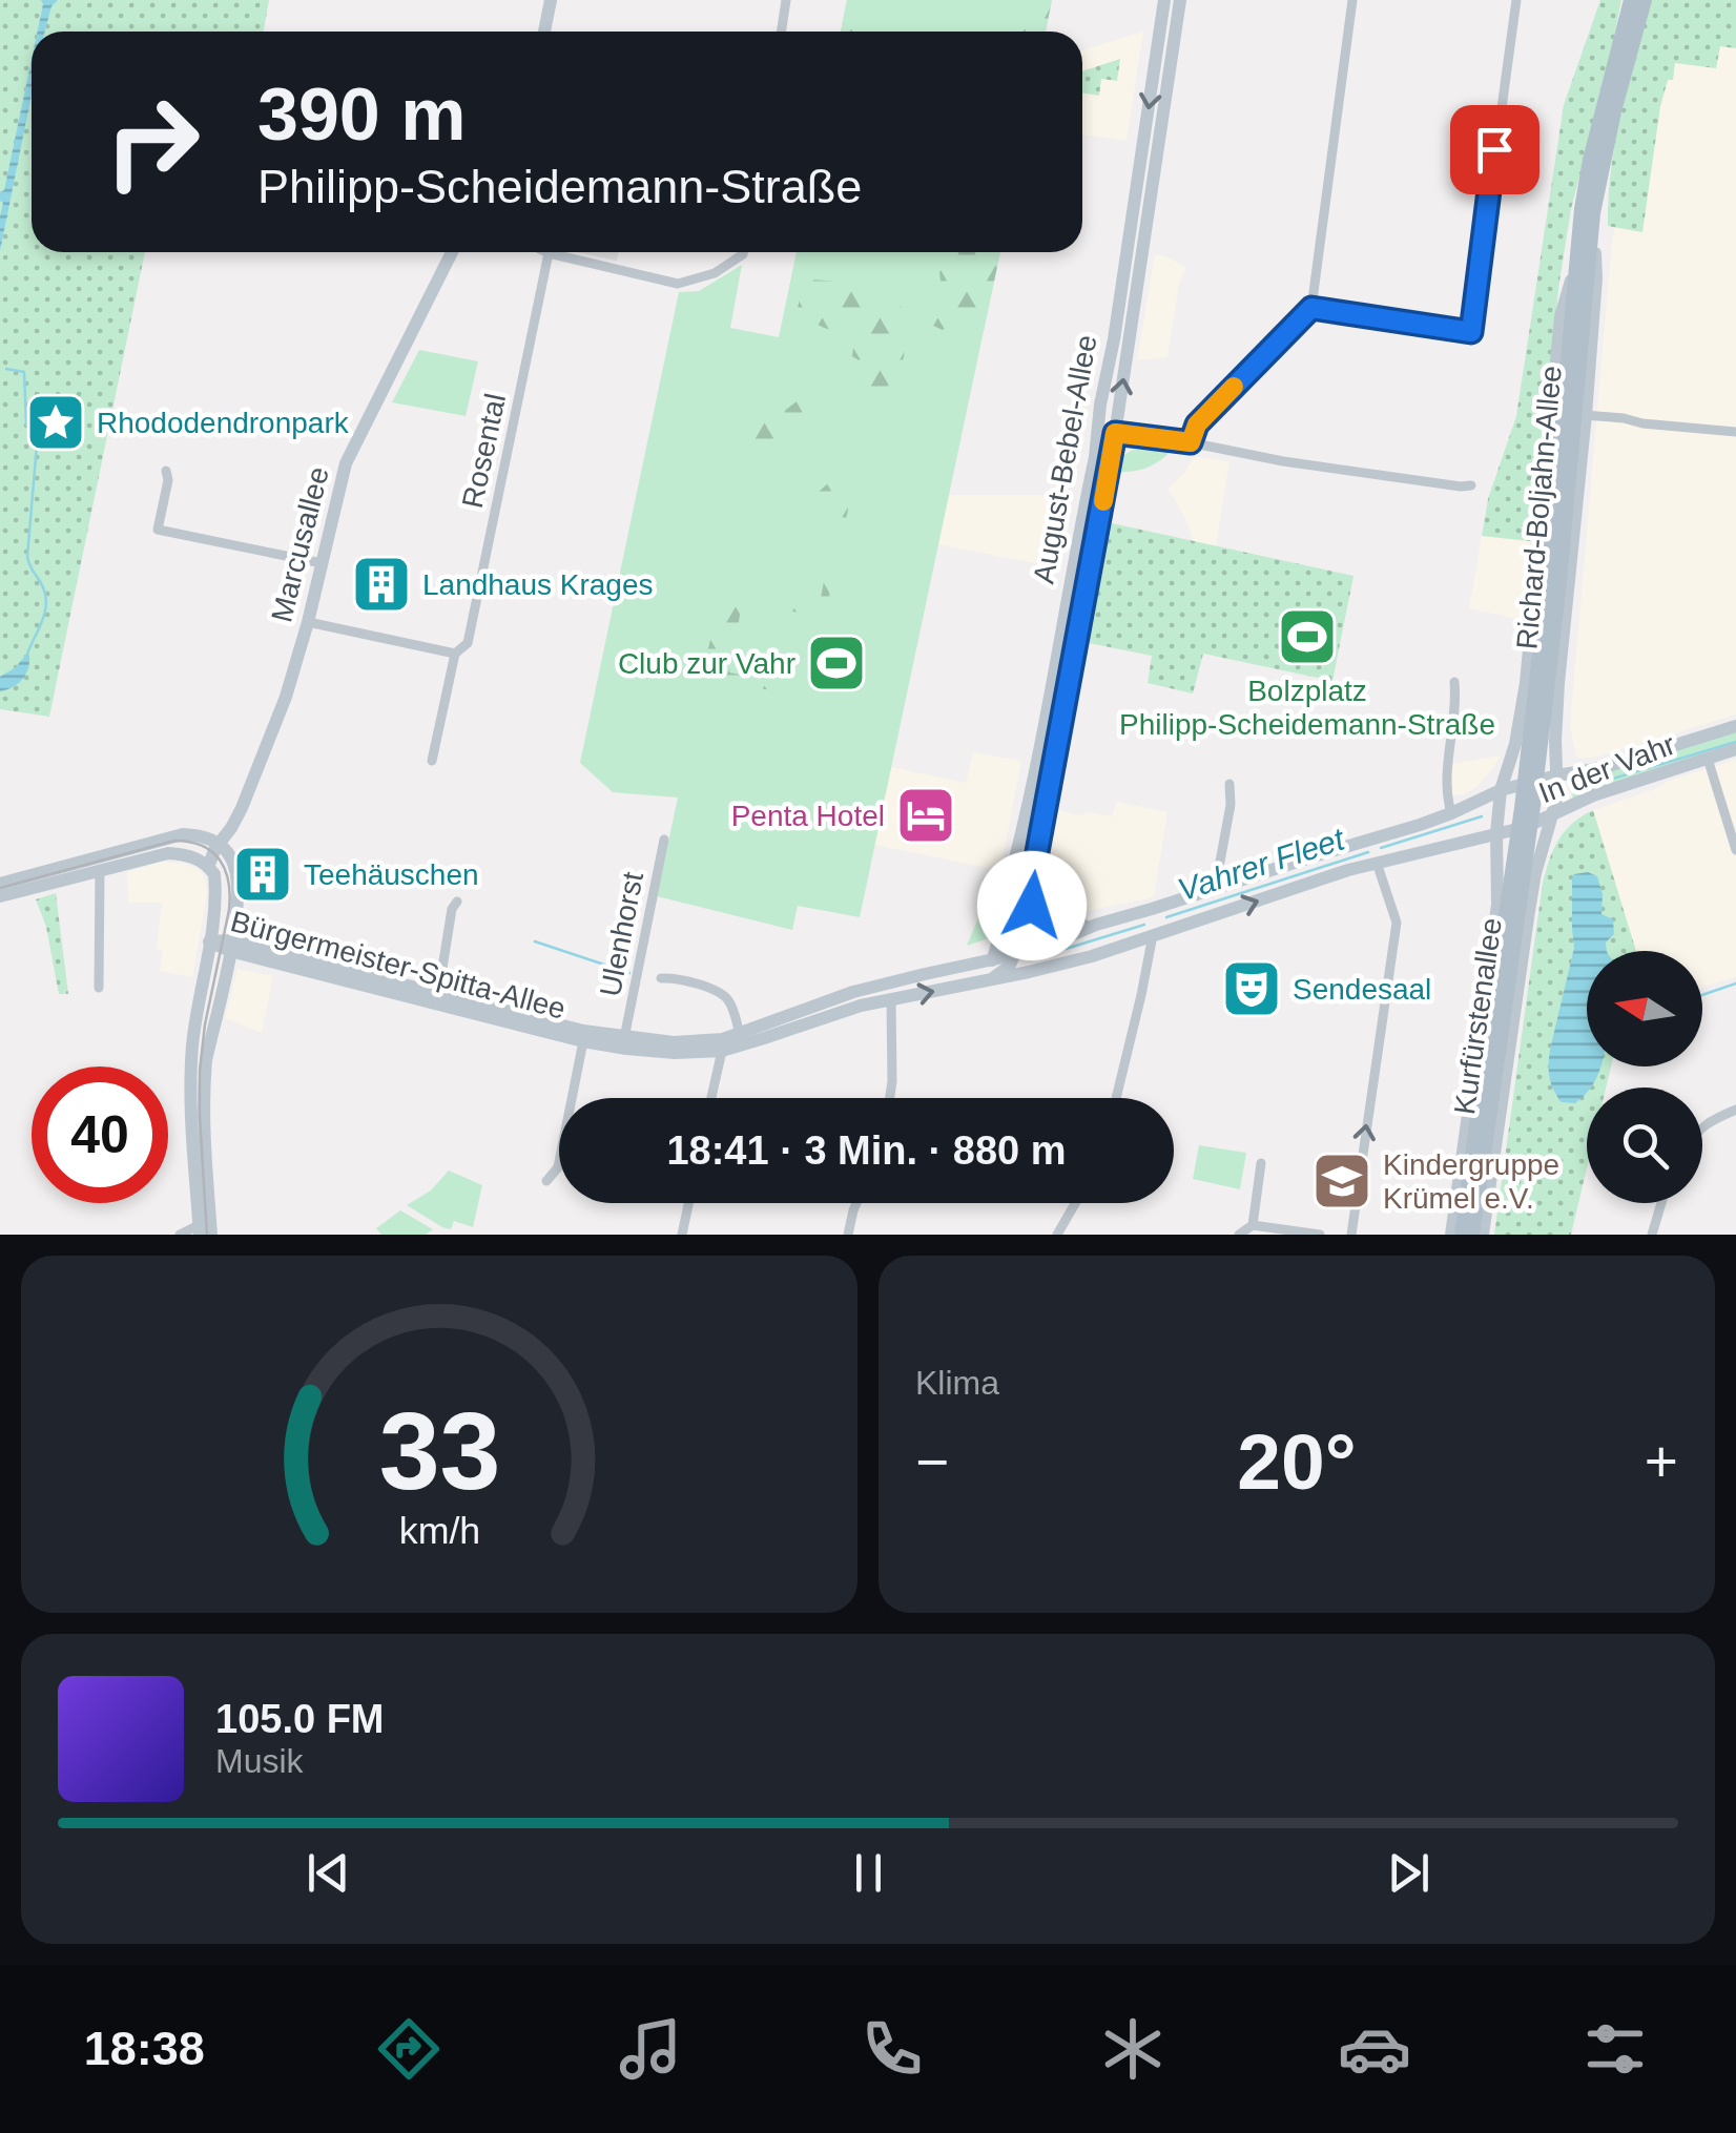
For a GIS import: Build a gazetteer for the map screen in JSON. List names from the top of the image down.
{
  "streets": {
    "main road": [
      "August-Bebel-Allee",
      "Richard-Boljahn-Allee",
      "Marcusallee",
      "In der Vahr",
      "Bürgermeister-Spitta-Allee",
      "Kurfürstenallee"
    ],
    "street": ["Rosental", "Ulenhorst"]
  },
  "crossings": [
    ["August-Bebel-Allee", "Bürgermeister-Spitta-Allee"],
    ["Richard-Boljahn-Allee", "In der Vahr"],
    ["Richard-Boljahn-Allee", "Bürgermeister-Spitta-Allee"],
    ["Richard-Boljahn-Allee", "Kurfürstenallee"],
    ["In der Vahr", "Bürgermeister-Spitta-Allee"],
    ["In der Vahr", "Kurfürstenallee"],
    ["Ulenhorst", "Bürgermeister-Spitta-Allee"],
    ["Bürgermeister-Spitta-Allee", "Kurfürstenallee"]
  ],
  "water": ["Vahrer Fleet"],
  "places": {
    "place": ["Rhododendronpark"],
    "building": ["Landhaus Krages", "Teehäuschen"],
    "sports": ["Bolzplatz Philipp-Scheidemann-Straße", "Club zur Vahr"],
    "hotel": ["Penta Hotel"],
    "theatre": ["Sendesaal"],
    "school or university": ["Kindergruppe Krümel e.V."]
  },
  "north": "left",
  "page": {
    "turn": ["390 m", "Philipp-Scheidemann-Straße"],
    "limit": "40",
    "trip": "18:41 · 3 Min. · 880 m",
    "tile": "Klima",
    "heat": ["−", "20°", "+"],
    "song": ["105.0 FM", "Musik"],
    "tabs": "18:38",
    "gauge": ["33", "km/h"]
  }
}
